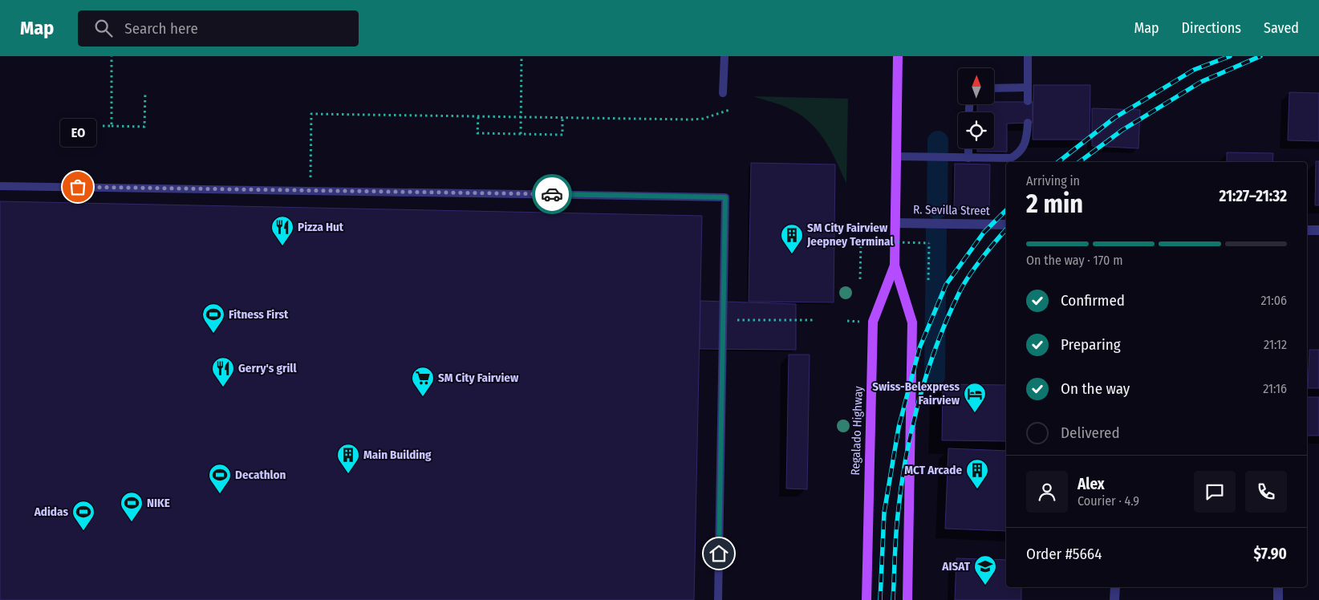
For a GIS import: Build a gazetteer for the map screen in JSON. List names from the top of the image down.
{
  "streets": {
    "main road": ["Regalado Highway"],
    "street": ["R. Sevilla Street"]
  },
  "crossings": [
    ["R. Sevilla Street", "Regalado Highway"]
  ],
  "places": {
    "other": ["EO"],
    "restaurant": ["Pizza Hut", "Gerry's grill"],
    "building": ["SM City Fairview Jeepney Terminal", "Main Building", "MCT Arcade"],
    "sports": [
      "Fitness First",
      "Decathlon",
      "NIKE",
      "Adidas"
    ],
    "supermarket": ["SM City Fairview"],
    "hotel": ["Swiss-Belexpress Fairview"],
    "school or university": ["AISAT"]
  },
  "north": "top",
  "page": {
    "header": "Map",
    "search": "Search here",
    "nav": ["Map", "Directions", "Saved"],
    "bubble": "EO",
    "heading": ["2 min", "Arriving in", "21:27–21:32"],
    "panel": [
      "Alex",
      "Courier · 4.9",
      "Order #5664",
      "$7.90"
    ],
    "bar": "On the way · 170 m",
    "list": [
      ["Confirmed", "21:06"],
      ["Preparing", "21:12"],
      ["On the way", "21:16"],
      "Delivered"
    ]
  }
}
